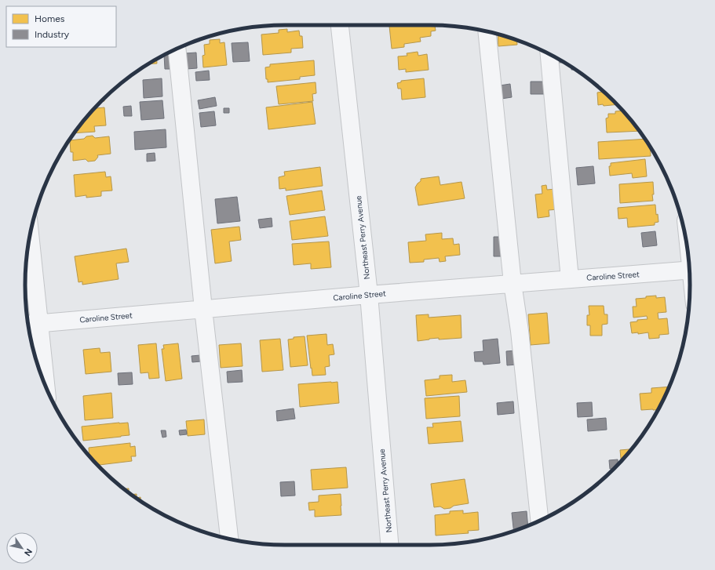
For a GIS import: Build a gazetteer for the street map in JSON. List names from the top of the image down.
{
  "streets": {
    "street": ["Northeast Perry Avenue", "Caroline Street"]
  },
  "crossings": [
    ["Northeast Perry Avenue", "Caroline Street"]
  ],
  "legend": ["Homes", "Industry"],
  "north": "bottom right"
}
